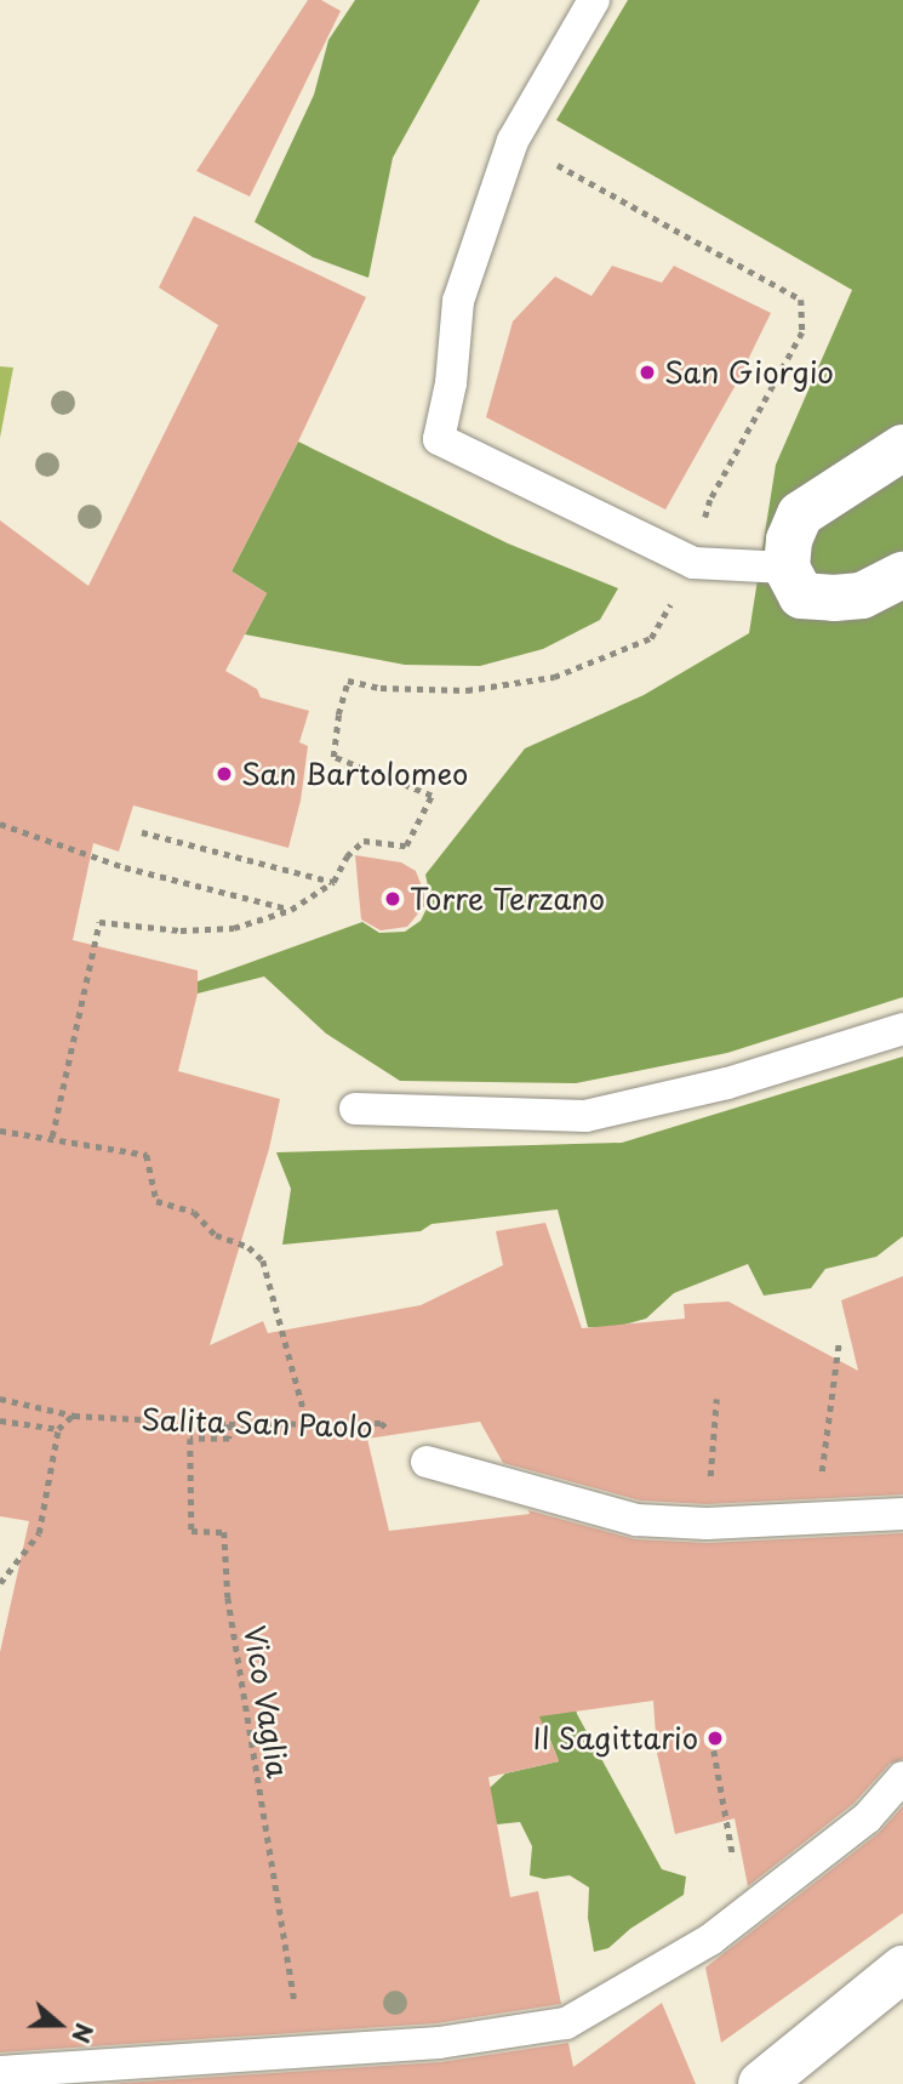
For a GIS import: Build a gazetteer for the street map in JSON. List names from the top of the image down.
{
  "streets": {
    "path": ["Salita San Paolo", "Vico Vaglia"]
  },
  "crossings": [
    ["Salita San Paolo", "Vico Vaglia"]
  ],
  "places": [
    "San Giorgio",
    "San Bartolomeo",
    "Torre Terzano",
    "Il Sagittario"
  ],
  "north": "right"
}
